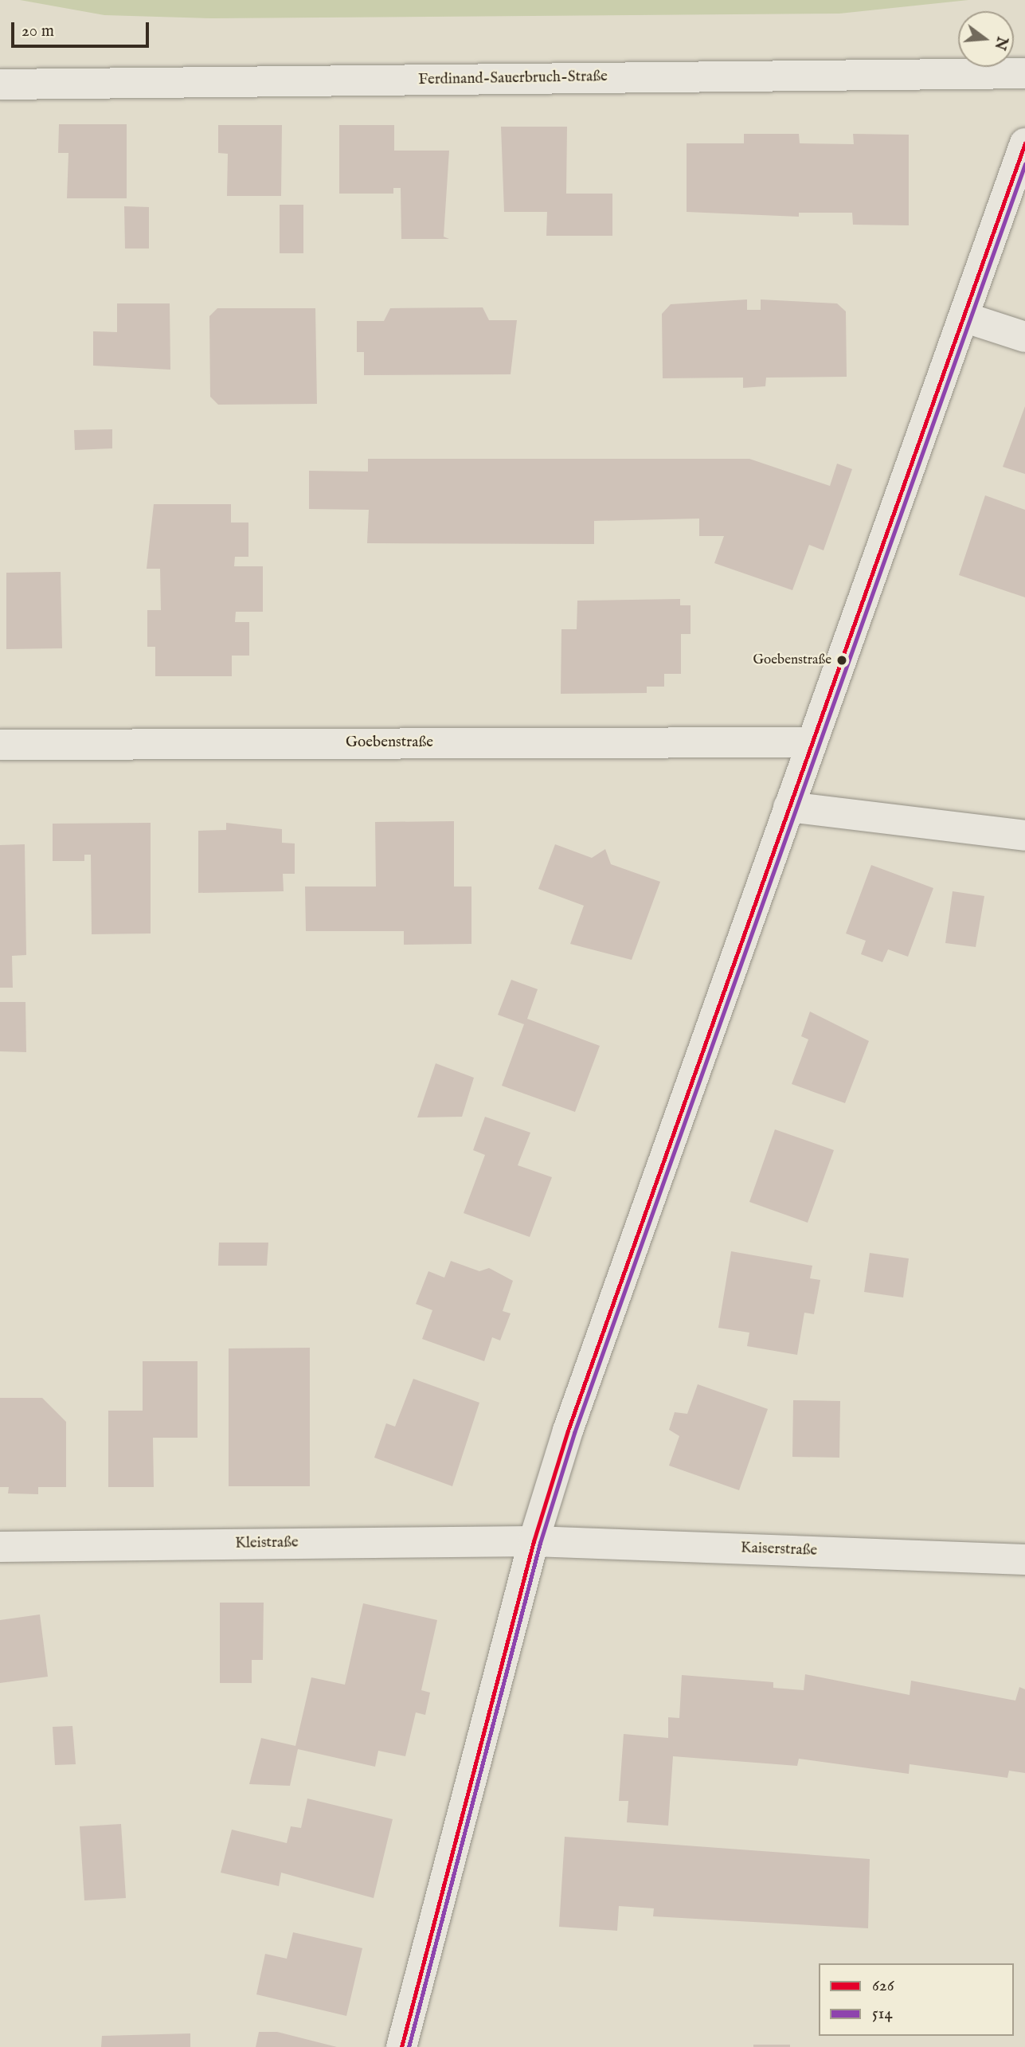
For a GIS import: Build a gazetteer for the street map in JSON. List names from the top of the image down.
{
  "streets": {
    "street": [
      "Ferdinand-Sauerbruch-Straße",
      "Goebenstraße",
      "Kleistraße",
      "Kaiserstraße"
    ]
  },
  "crossings": [
    ["Kleistraße", "Kaiserstraße"]
  ],
  "places": ["Goebenstraße"],
  "lines": ["transit line 626", "transit line 514"],
  "legend": ["626", "514"],
  "scale_bar": "20 m",
  "north": "right"
}
